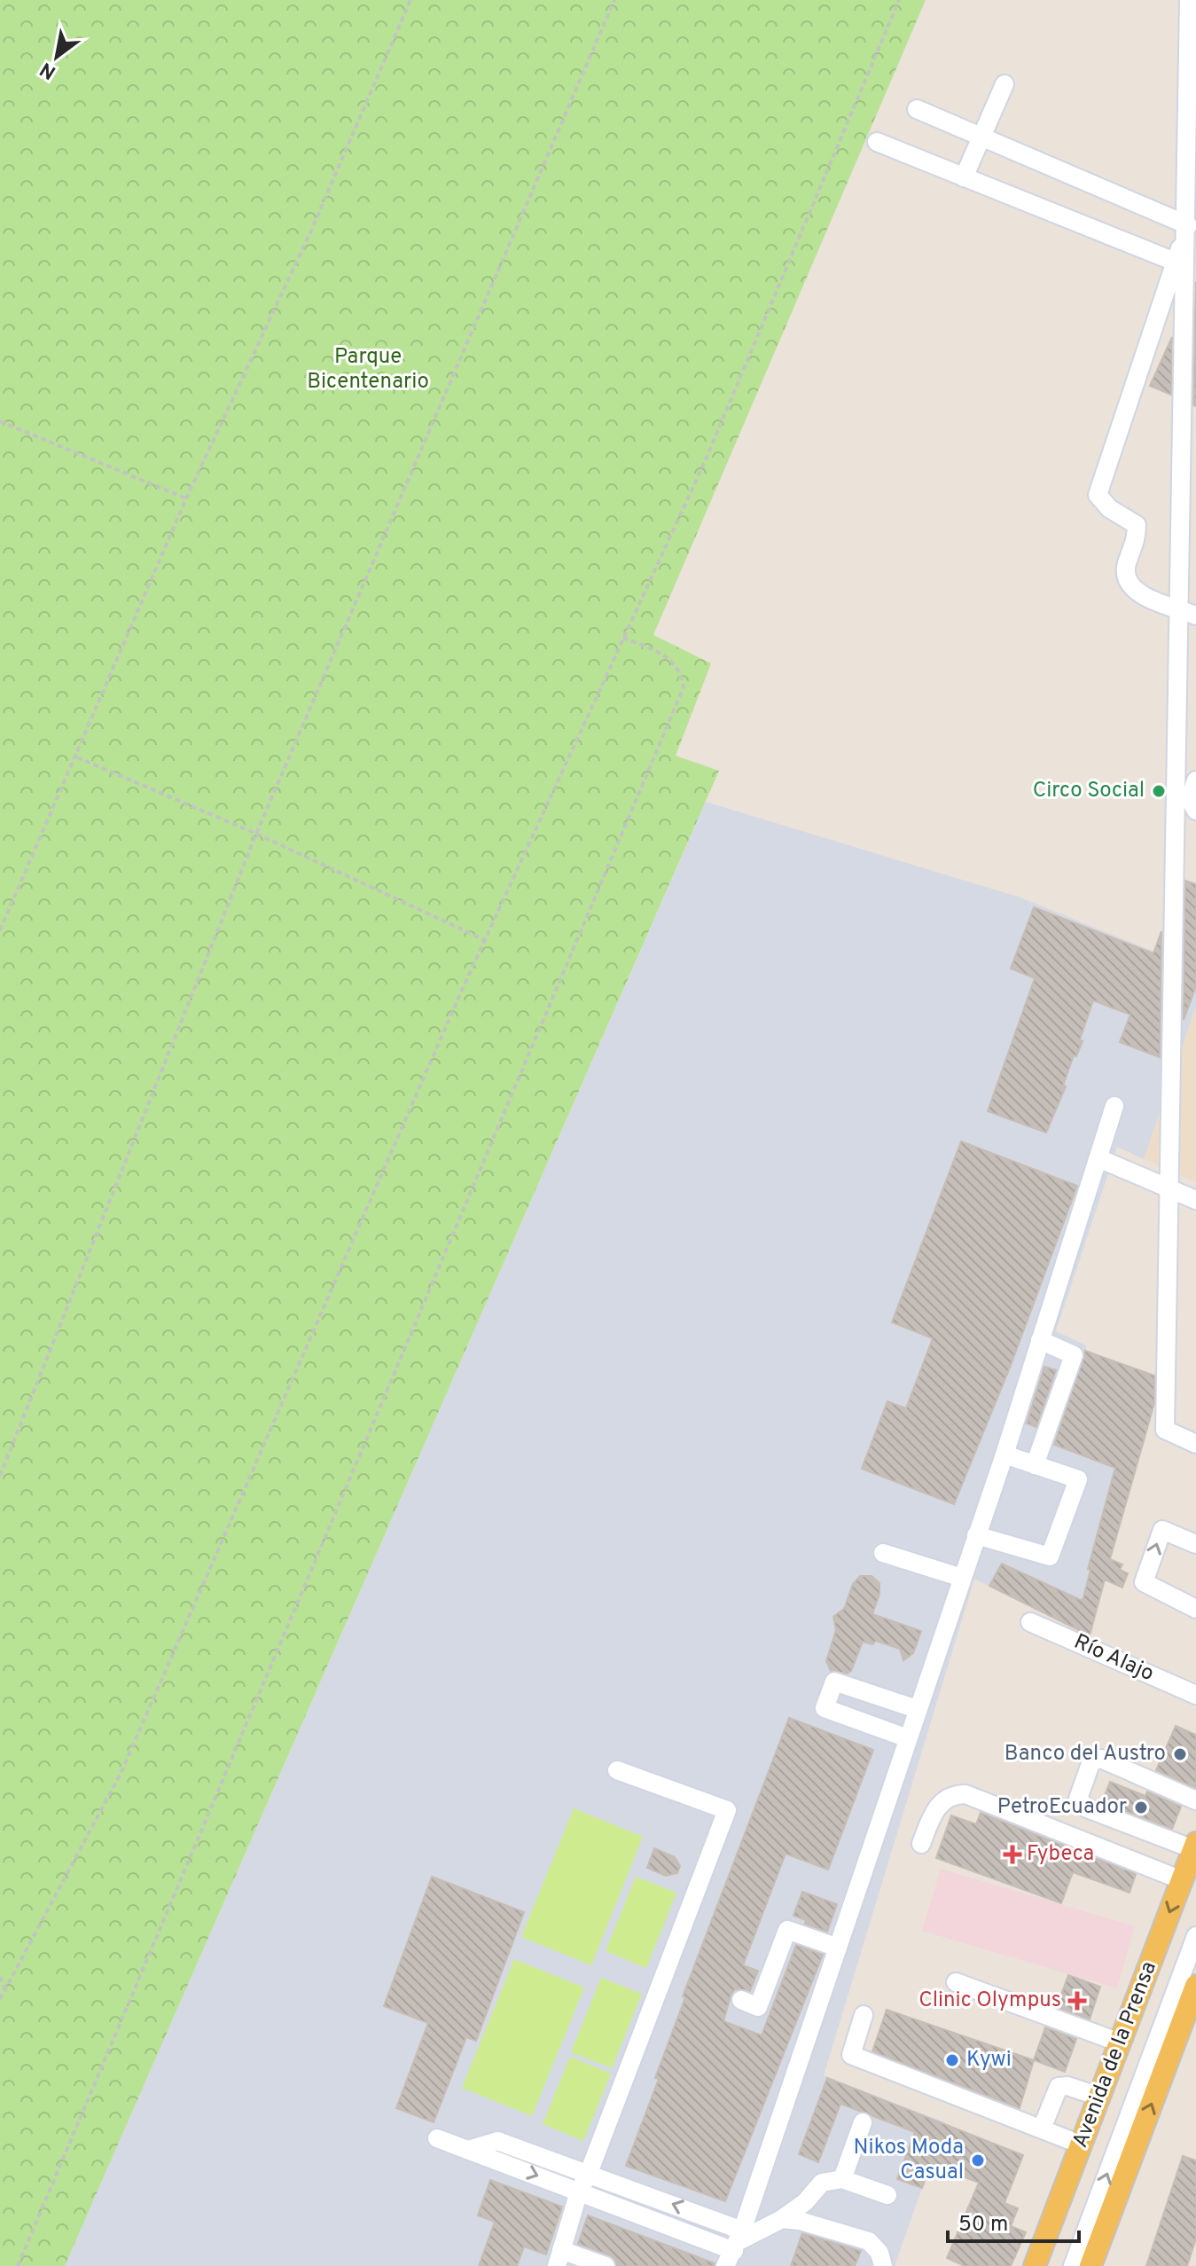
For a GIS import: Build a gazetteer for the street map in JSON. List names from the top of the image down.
{
  "streets": {
    "main road": ["Avenida de la Prensa"],
    "street": ["Río Alajo"]
  },
  "parks": ["Parque Bicentenario"],
  "places": {
    "other": [
      "Circo Social",
      "Banco del Austro",
      "PetroEcuador",
      "Kywi",
      "Nikos Moda Casual"
    ],
    "health": ["Fybeca", "Clinic Olympus"]
  },
  "scale_bar": "50 m",
  "north": "bottom left"
}
